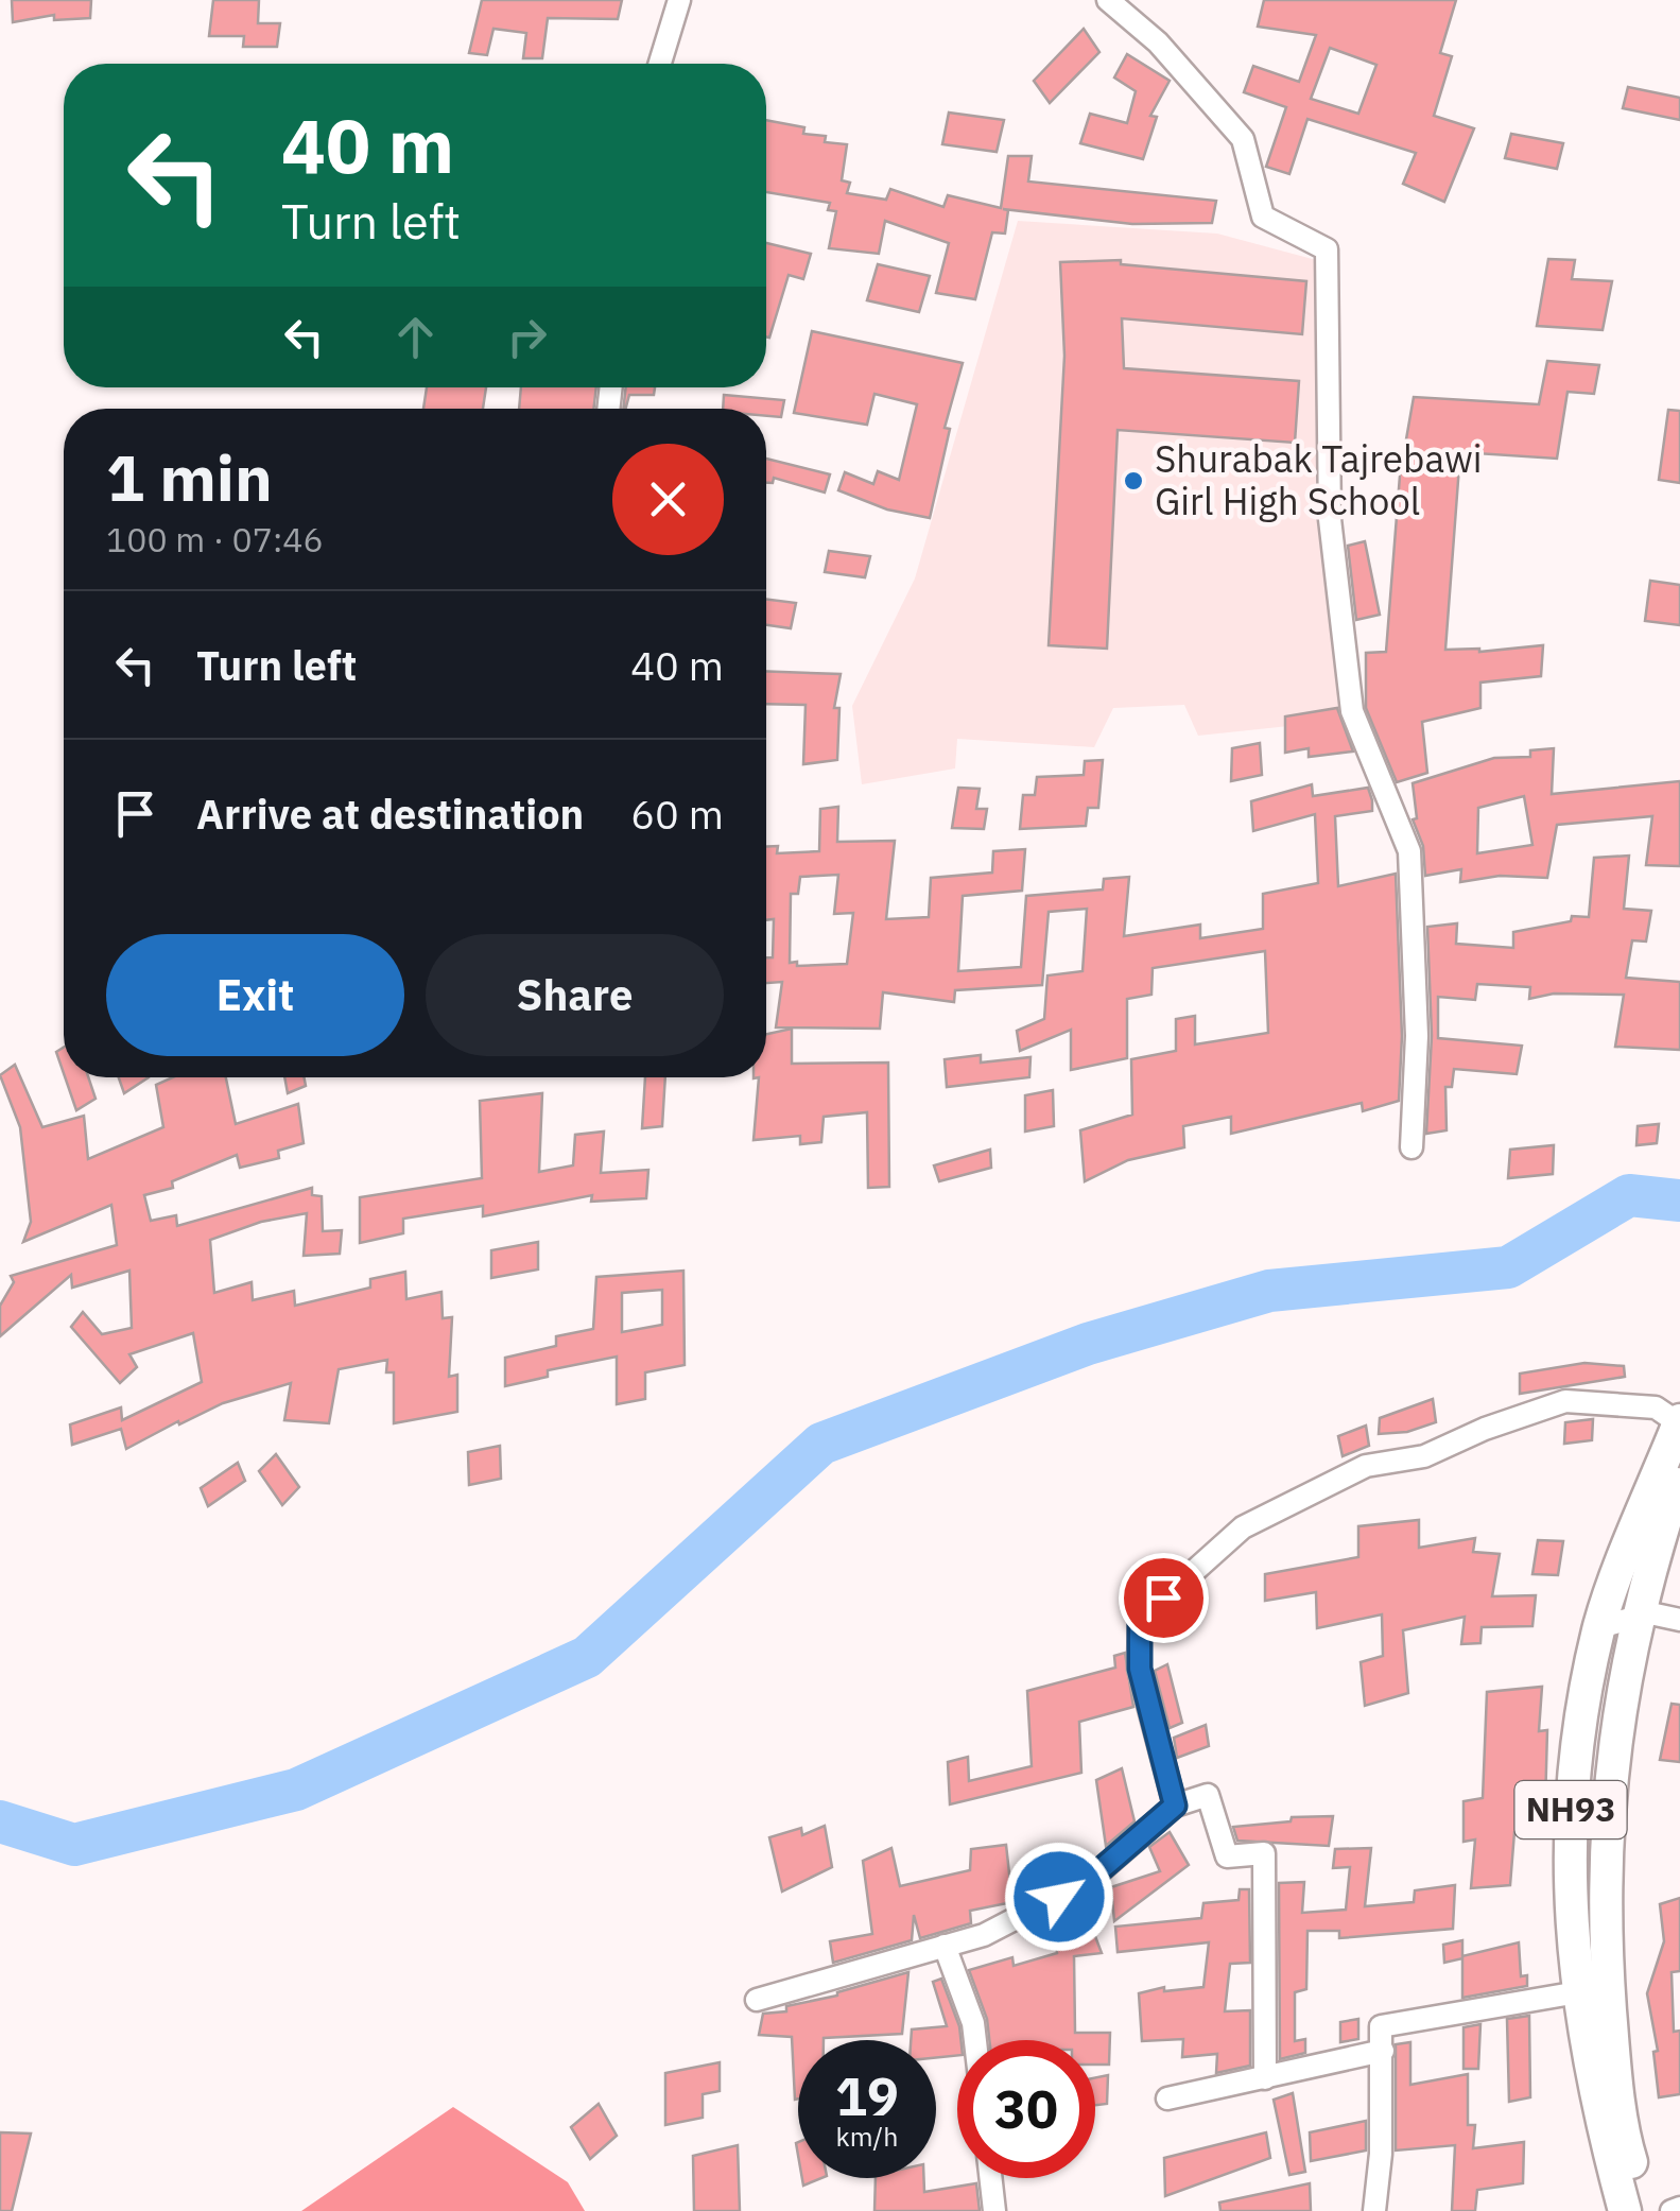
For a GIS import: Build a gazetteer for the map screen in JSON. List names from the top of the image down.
{
  "streets": {
    "main road": ["NH93"]
  },
  "places": ["Shurabak Tajrebawi Girl High School"],
  "page": {
    "turn": ["40 m", "Turn left"],
    "heading": ["1 min", "100 m · 07:46"],
    "list": [
      {
        "name": "Turn left",
        "value": "40 m"
      },
      {
        "name": "Arrive at destination",
        "value": "60 m"
      }
    ],
    "buttons": ["Exit", "Share"],
    "speed": "19 km/h",
    "limit": "30"
  }
}
